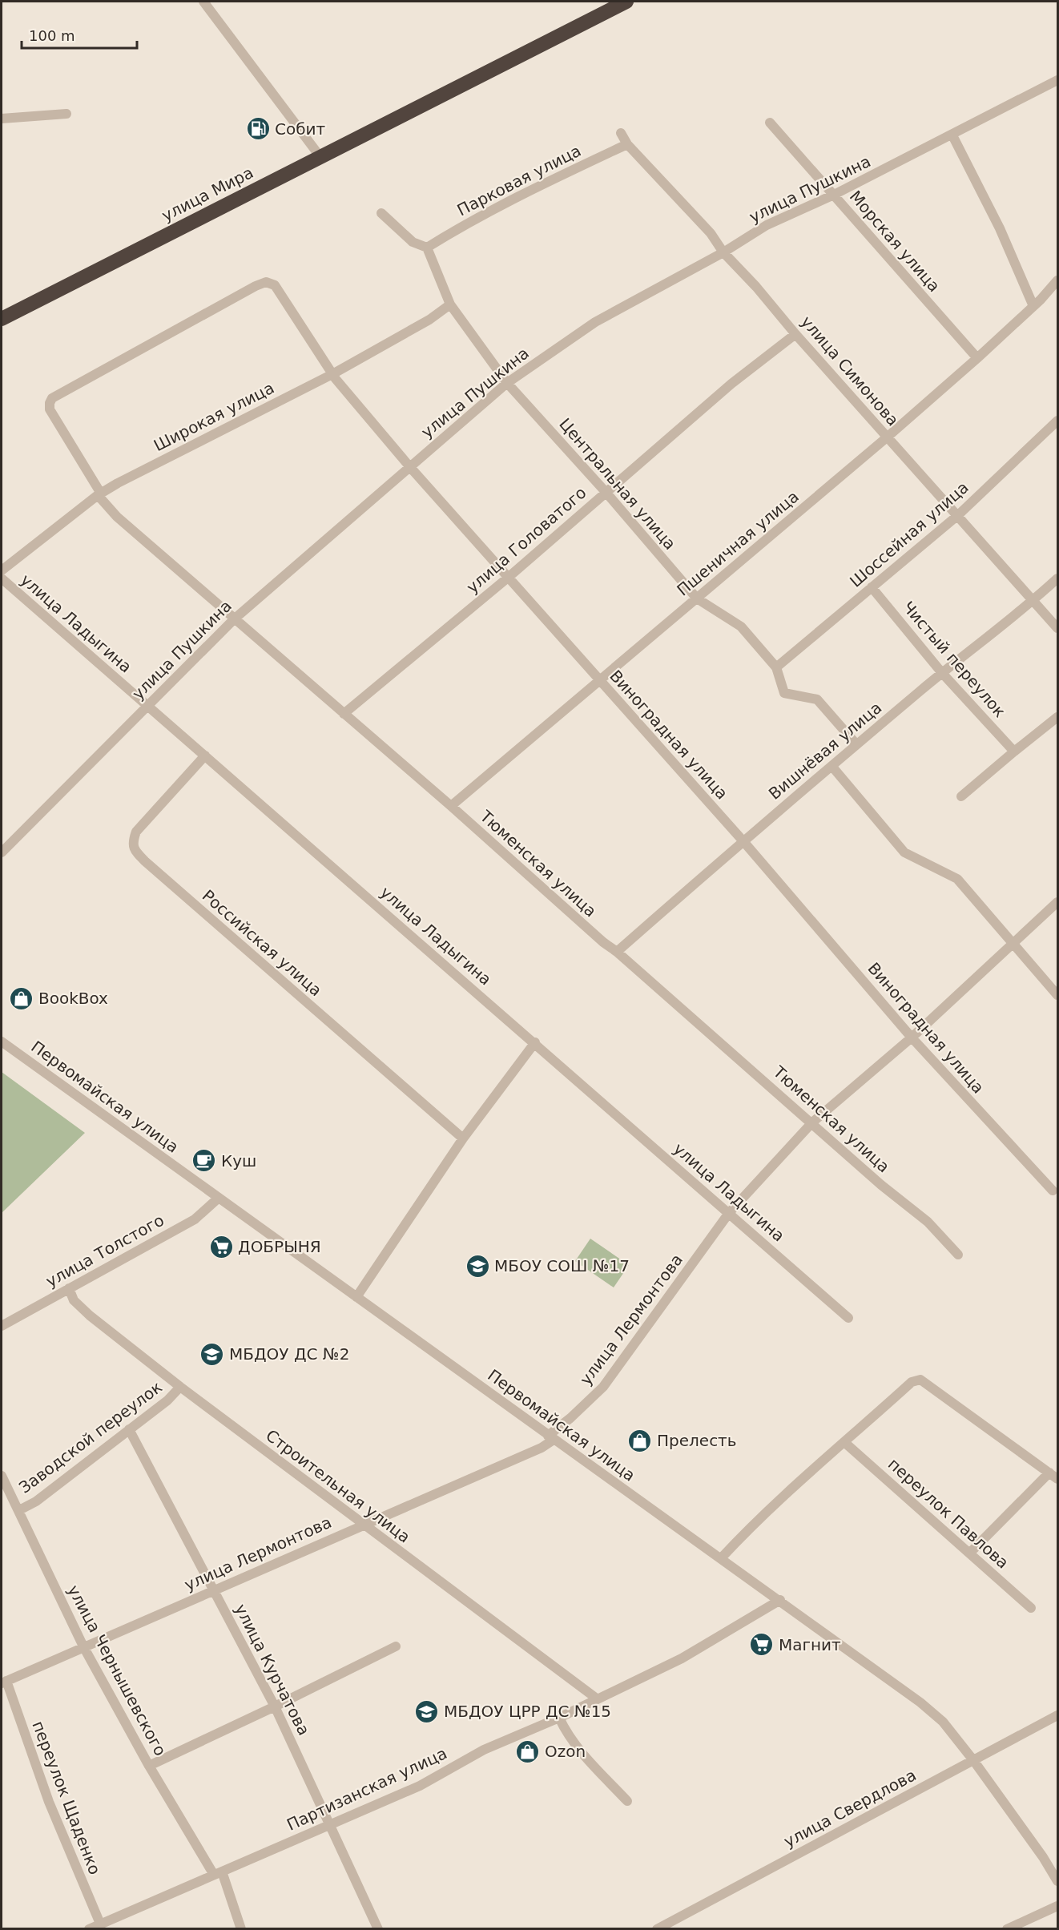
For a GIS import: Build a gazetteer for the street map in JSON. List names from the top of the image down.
{
  "streets": {
    "highway": ["улица Мира"],
    "street": [
      "Парковая улица",
      "улица Пушкина",
      "Морская улица",
      "улица Симонова",
      "Широкая улица",
      "Центральная улица",
      "Шоссейная улица",
      "улица Головатого",
      "Пшеничная улица",
      "улица Ладыгина",
      "Чистый переулок",
      "Виноградная улица",
      "Вишнёвая улица",
      "Тюменская улица",
      "Российская улица",
      "Первомайская улица",
      "улица Толстого",
      "улица Лермонтова",
      "Заводской переулок",
      "Строительная улица",
      "переулок Павлова",
      "улица Курчатова",
      "улица Чернышевского",
      "Партизанская улица",
      "переулок Щаденко",
      "улица Свердлова"
    ]
  },
  "crossings": [
    ["Парковая улица", "улица Симонова"],
    ["Парковая улица", "Центральная улица"],
    ["улица Пушкина", "Морская улица"],
    ["улица Пушкина", "улица Симонова"],
    ["улица Пушкина", "Центральная улица"],
    ["улица Пушкина", "улица Ладыгина"],
    ["улица Пушкина", "Виноградная улица"],
    ["улица Пушкина", "Тюменская улица"],
    ["Морская улица", "Пшеничная улица"],
    ["улица Симонова", "Шоссейная улица"],
    ["улица Симонова", "улица Головатого"],
    ["улица Симонова", "Пшеничная улица"],
    ["улица Симонова", "Вишнёвая улица"],
    ["Широкая улица", "Центральная улица"],
    ["Широкая улица", "Виноградная улица"],
    ["Широкая улица", "Тюменская улица"],
    ["Центральная улица", "Шоссейная улица"],
    ["Центральная улица", "улица Головатого"],
    ["Центральная улица", "Пшеничная улица"],
    ["Центральная улица", "Вишнёвая улица"],
    ["Шоссейная улица", "Чистый переулок"],
    ["улица Головатого", "Виноградная улица"],
    ["улица Головатого", "Тюменская улица"],
    ["Пшеничная улица", "Виноградная улица"],
    ["Пшеничная улица", "Тюменская улица"],
    ["улица Ладыгина", "Российская улица"],
    ["улица Ладыгина", "улица Лермонтова"],
    ["Чистый переулок", "Вишнёвая улица"],
    ["Виноградная улица", "Вишнёвая улица"],
    ["Виноградная улица", "Тюменская улица"],
    ["Виноградная улица", "улица Лермонтова"],
    ["Вишнёвая улица", "Тюменская улица"],
    ["Тюменская улица", "улица Лермонтова"],
    ["Первомайская улица", "улица Толстого"],
    ["Первомайская улица", "улица Лермонтова"],
    ["Первомайская улица", "Партизанская улица"],
    ["Первомайская улица", "улица Свердлова"],
    ["улица Толстого", "Строительная улица"],
    ["улица Лермонтова", "Строительная улица"],
    ["улица Лермонтова", "улица Курчатова"],
    ["улица Лермонтова", "улица Чернышевского"],
    ["улица Лермонтова", "переулок Щаденко"],
    ["Заводской переулок", "Строительная улица"],
    ["Заводской переулок", "улица Курчатова"],
    ["Заводской переулок", "улица Чернышевского"],
    ["Строительная улица", "Партизанская улица"],
    ["улица Курчатова", "Партизанская улица"],
    ["улица Чернышевского", "Партизанская улица"],
    ["Партизанская улица", "переулок Щаденко"]
  ],
  "places": {
    "fuel station": ["Собит"],
    "shop": ["BookBox", "Прелесть", "Ozon"],
    "cafe": ["Куш"],
    "supermarket": ["ДОБРЫНЯ", "Магнит"],
    "school or university": ["МБОУ СОШ №17", "МБДОУ ДС №2", "МБДОУ ЦРР ДС №15"]
  },
  "scale_bar": "100 m"
}
